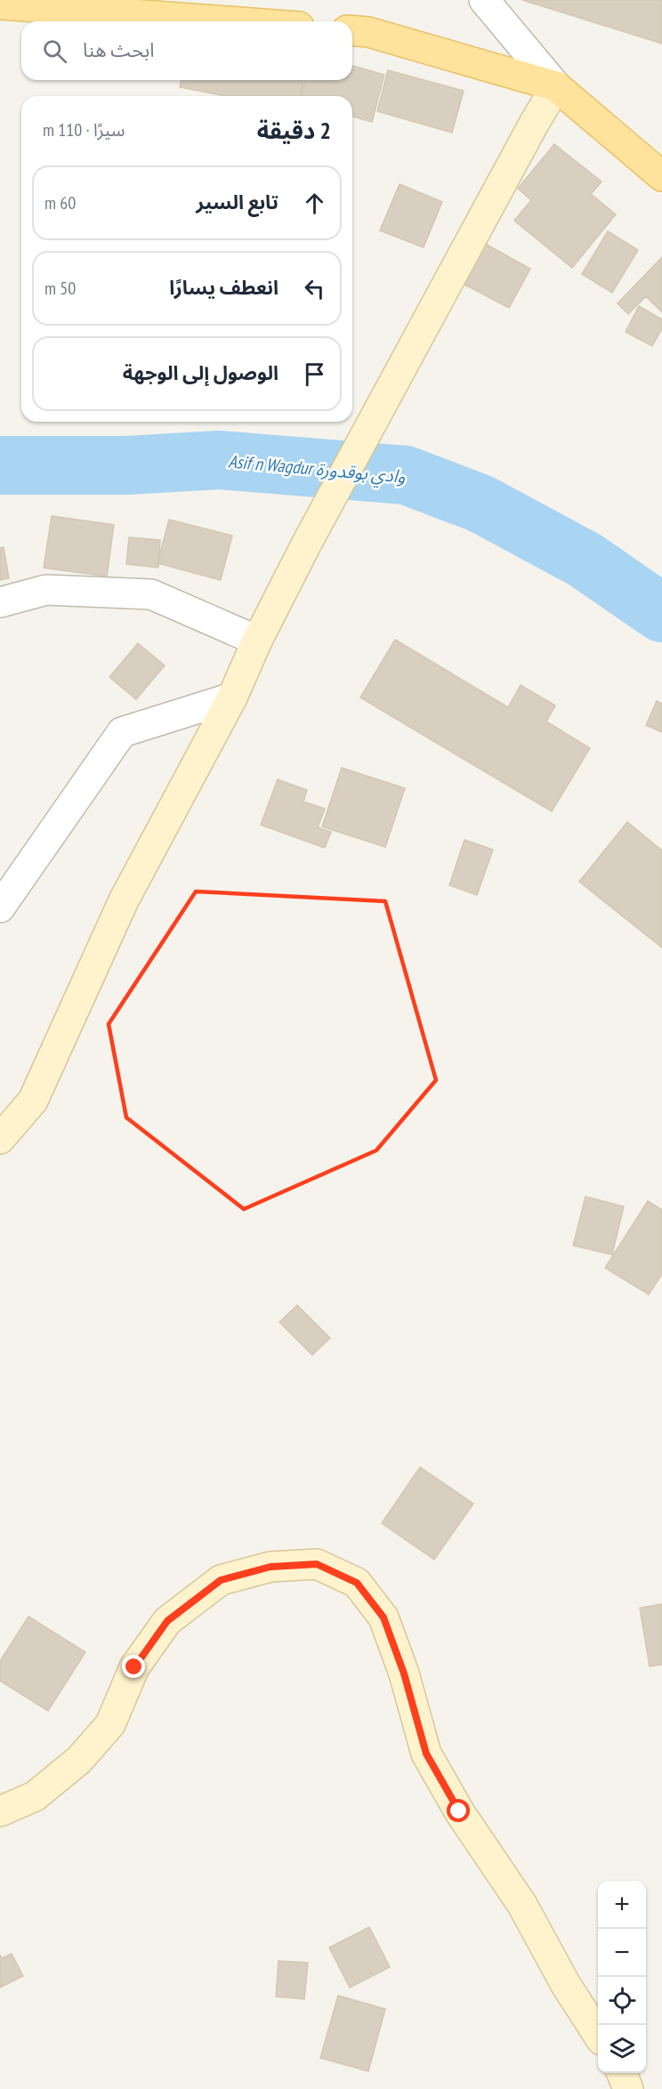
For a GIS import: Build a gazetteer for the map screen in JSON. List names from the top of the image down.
{
  "water": ["Asif n Wagdur وادي بوقدورة"],
  "page": {
    "search": "ابحث هنا",
    "heading": ["2 دقيقة", "سيرًا · 110 m"],
    "list": [
      ["تابع السير", "60 m"],
      ["انعطف يسارًا", "50 m"],
      "الوصول إلى الوجهة"
    ],
    "map_buttons": ["+", "−"]
  }
}
